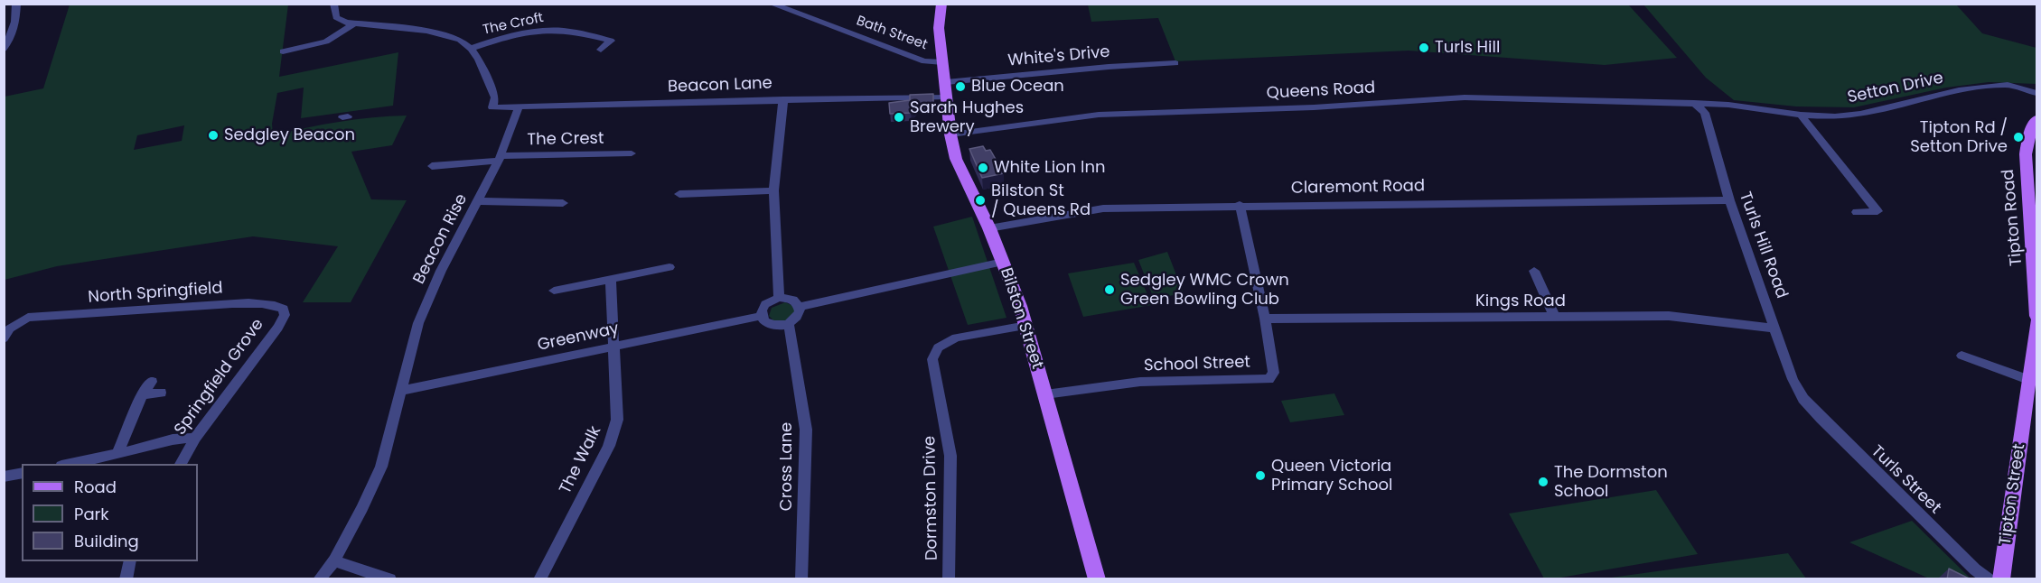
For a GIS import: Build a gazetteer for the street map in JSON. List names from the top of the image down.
{
  "streets": {
    "main road": ["Tipton Road", "Bilston Street", "Tipton Street"],
    "street": [
      "The Croft",
      "Bath Street",
      "White's Drive",
      "Beacon Lane",
      "Setton Drive",
      "Queens Road",
      "The Crest",
      "Claremont Road",
      "Beacon Rise",
      "Turls Hill Road",
      "North Springfield",
      "Kings Road",
      "Greenway",
      "School Street",
      "Springfield Grove",
      "The Walk",
      "Cross Lane",
      "Turls Street",
      "Dormston Drive"
    ]
  },
  "crossings": [
    ["The Croft", "Beacon Lane"],
    ["Bath Street", "Bilston Street"],
    ["White's Drive", "Bilston Street"],
    ["Beacon Lane", "Beacon Rise"],
    ["Beacon Lane", "Bilston Street"],
    ["Setton Drive", "Queens Road"],
    ["Setton Drive", "Turls Hill Road"],
    ["Queens Road", "Turls Hill Road"],
    ["Queens Road", "Bilston Street"],
    ["The Crest", "Beacon Rise"],
    ["Claremont Road", "Turls Hill Road"],
    ["Claremont Road", "Bilston Street"],
    ["Claremont Road", "School Street"],
    ["Beacon Rise", "Greenway"],
    ["Turls Hill Road", "Kings Road"],
    ["Turls Hill Road", "Turls Street"],
    ["North Springfield", "Springfield Grove"],
    ["Kings Road", "School Street"],
    ["Bilston Street", "School Street"],
    ["Bilston Street", "Dormston Drive"],
    ["Greenway", "The Walk"],
    ["Greenway", "Cross Lane"]
  ],
  "places": [
    "Turls Hill",
    "Blue Ocean",
    "Sarah Hughes Brewery",
    "Sedgley Beacon",
    "Tipton Rd / Setton Drive",
    "White Lion Inn",
    "Bilston St / Queens Rd",
    "Sedgley WMC Crown Green Bowling Club",
    "Queen Victoria Primary School",
    "The Dormston School"
  ],
  "legend": ["Road", "Park", "Building"]
}
